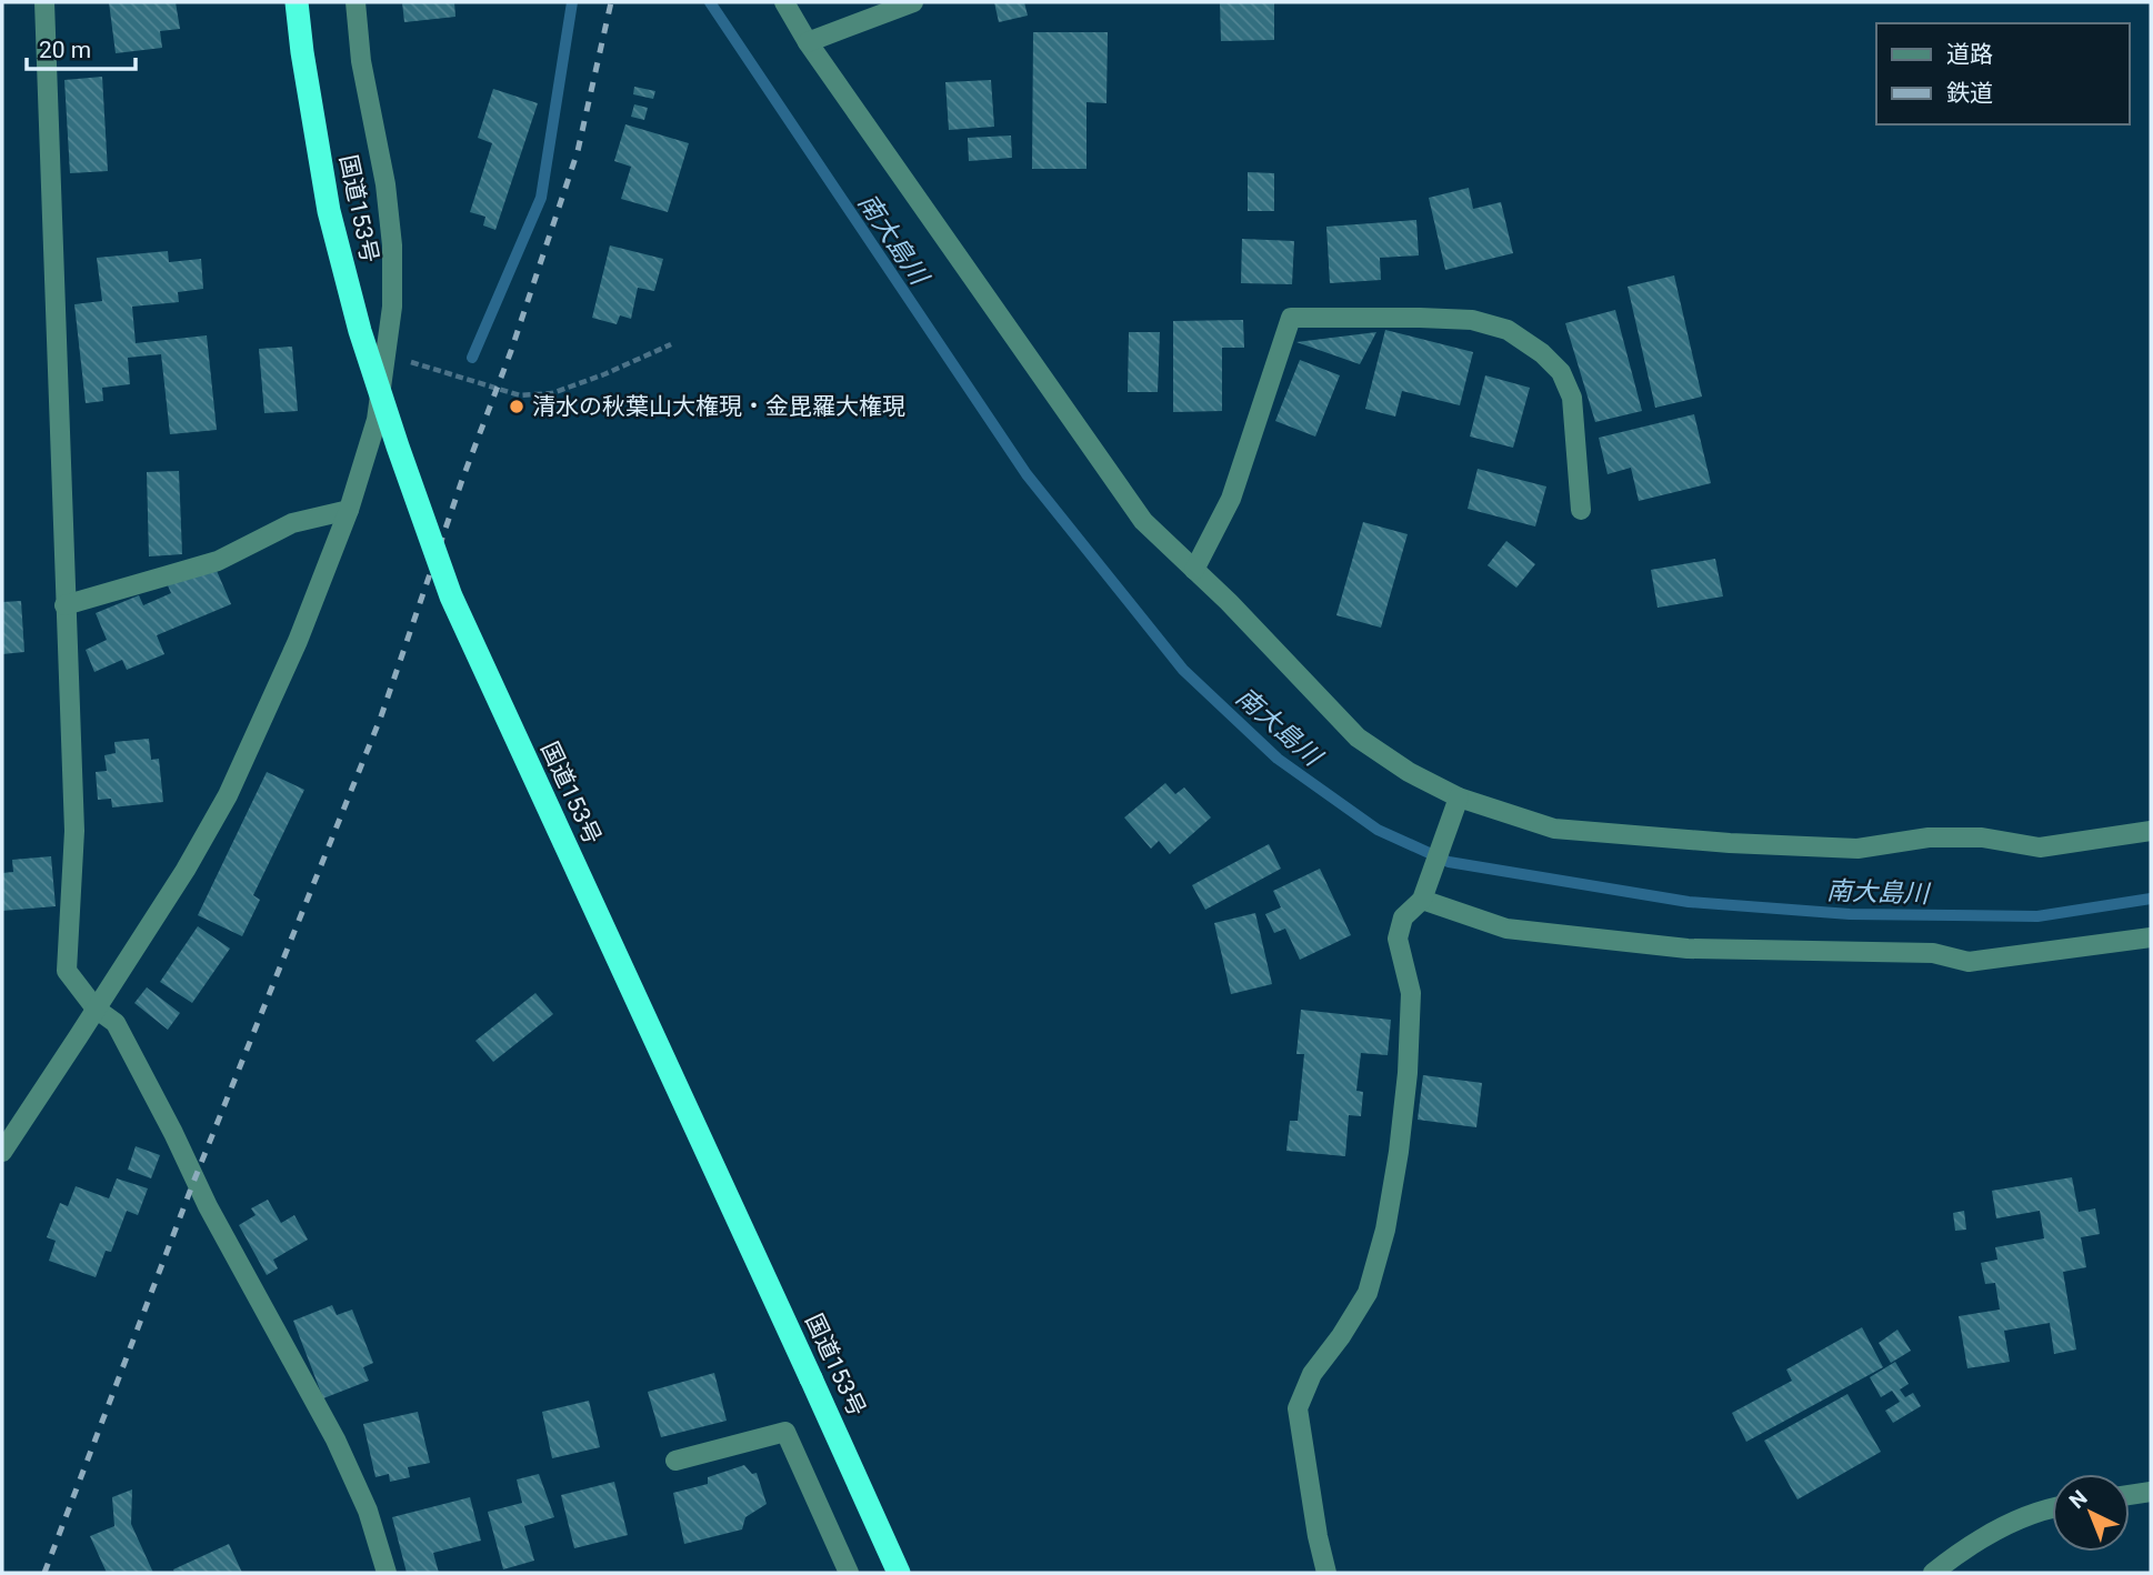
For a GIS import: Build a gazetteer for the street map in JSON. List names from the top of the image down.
{
  "streets": {
    "highway": ["国道153号"]
  },
  "water": ["南大島川"],
  "places": ["清水の秋葉山大権現・金毘羅大権現"],
  "legend": ["道路", "鉄道"],
  "scale_bar": "20 m",
  "north": "top left"
}
